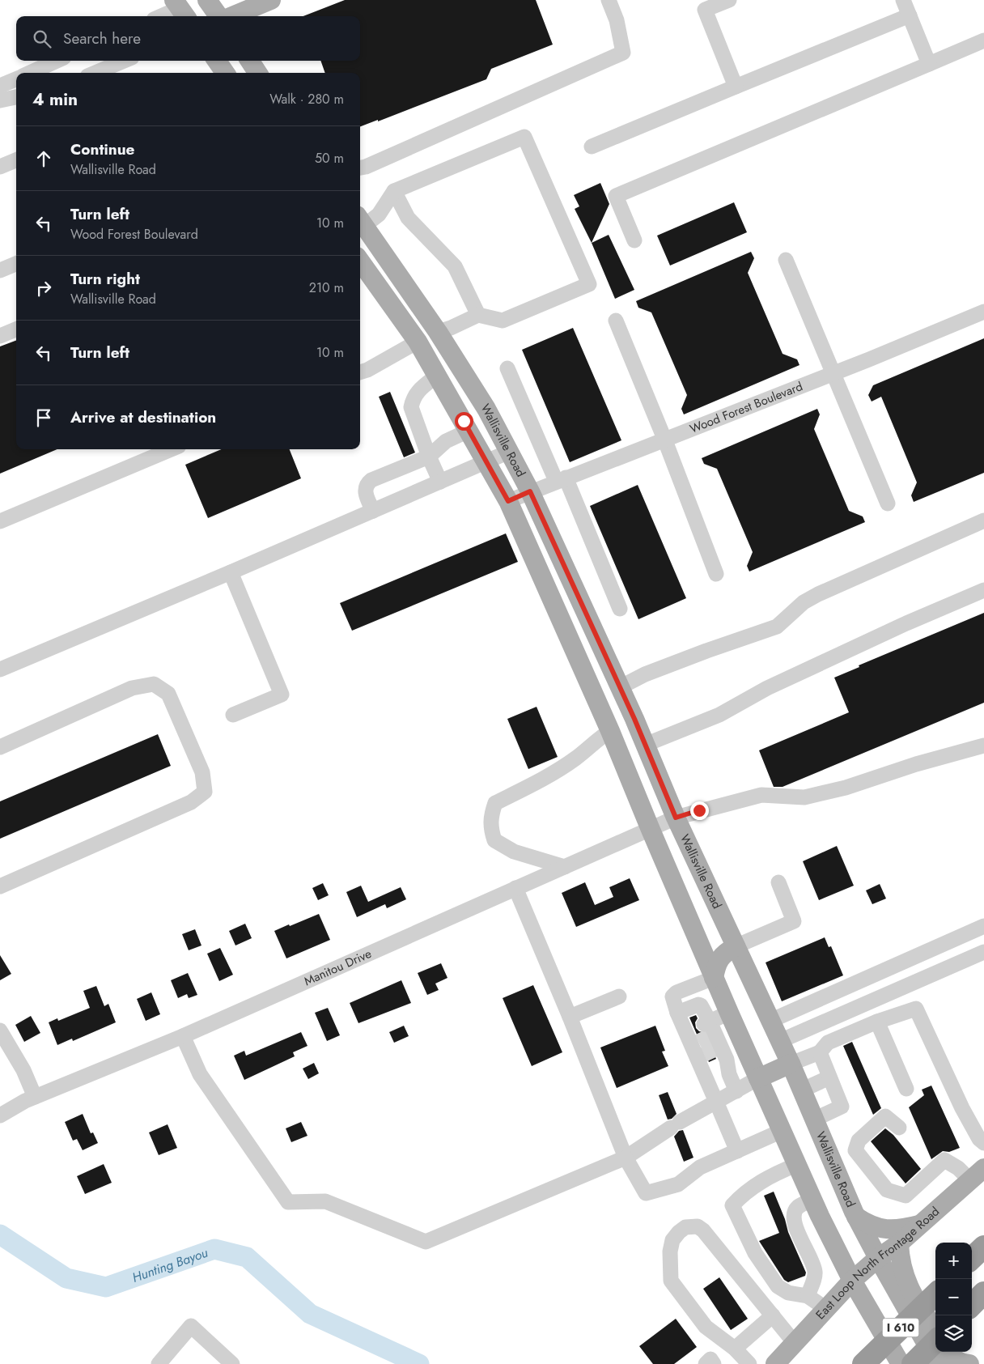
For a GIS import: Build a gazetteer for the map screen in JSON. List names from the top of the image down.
{
  "streets": {
    "highway": ["I 610"],
    "main road": ["Wallisville Road", "East Loop North Frontage Road"],
    "street": ["Wood Forest Boulevard", "Manitou Drive"]
  },
  "crossings": [
    ["Wood Forest Boulevard", "Wallisville Road"],
    ["Wallisville Road", "Manitou Drive"],
    ["Wallisville Road", "East Loop North Frontage Road"]
  ],
  "water": ["Hunting Bayou"],
  "page": {
    "search": "Search here",
    "heading": ["4 min", "Walk · 280 m"],
    "list": [
      ["Continue", "Wallisville Road", "50 m"],
      ["Turn left", "Wood Forest Boulevard", "10 m"],
      ["Turn right", "Wallisville Road", "210 m"],
      ["Turn left", "10 m"],
      "Arrive at destination"
    ],
    "map_buttons": ["+", "−"]
  }
}
